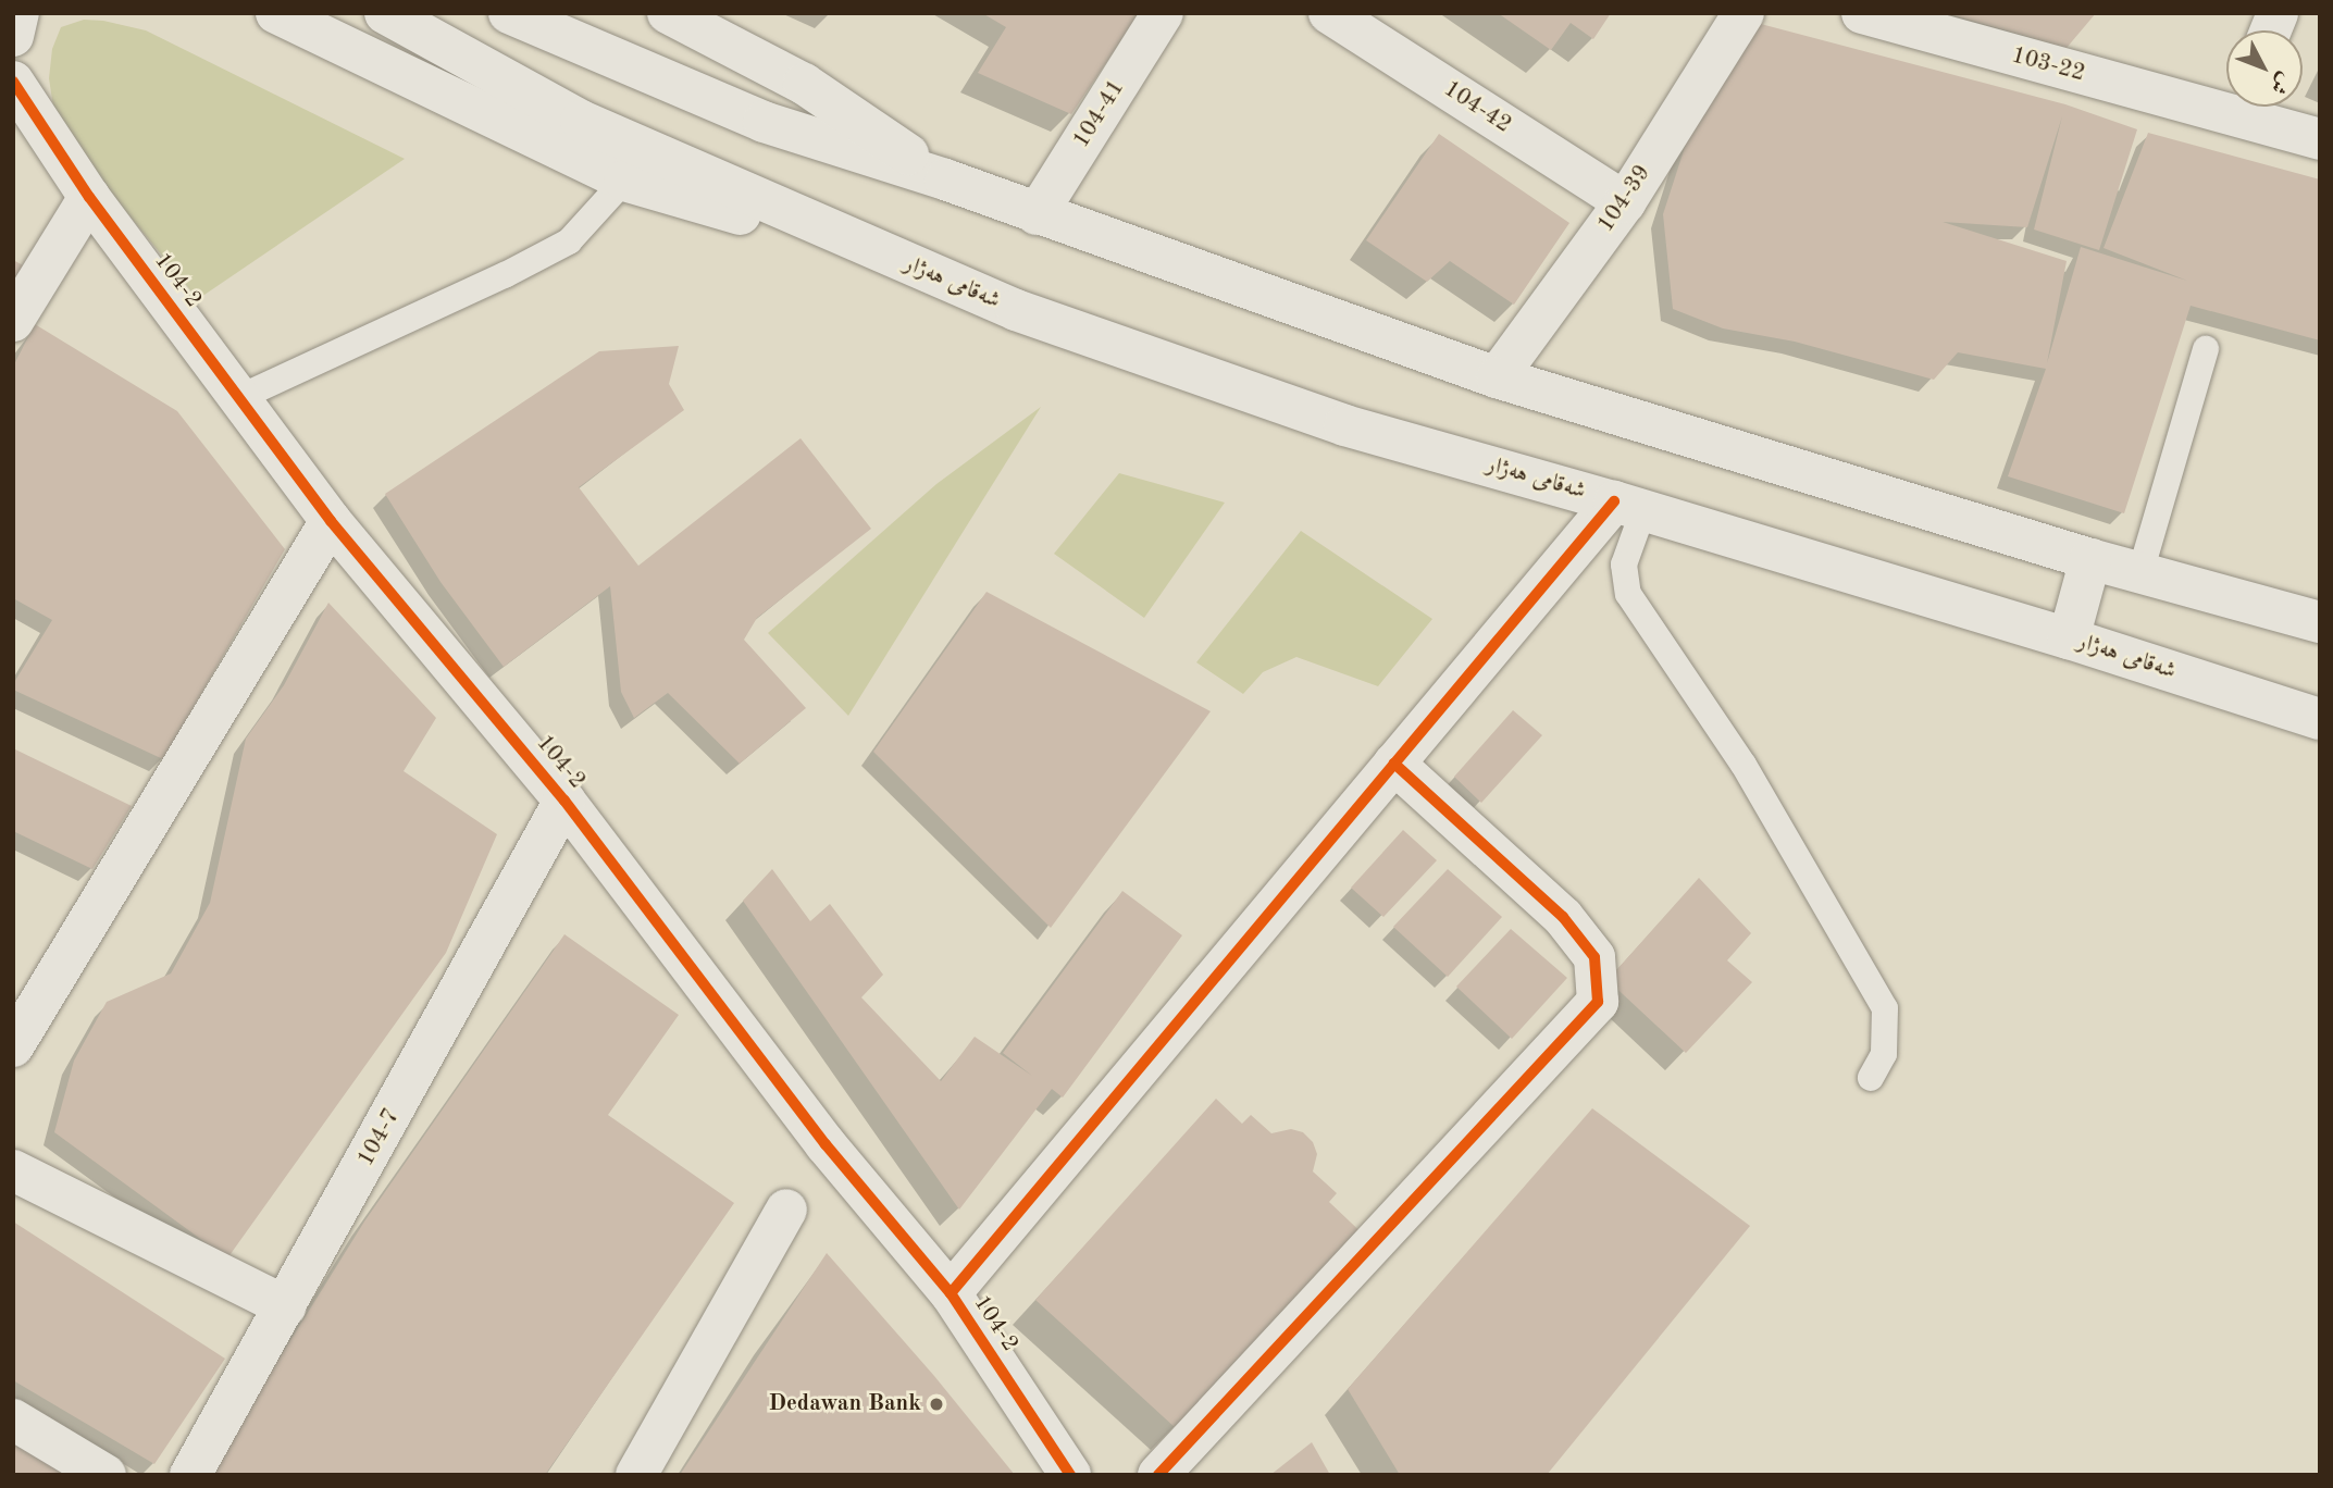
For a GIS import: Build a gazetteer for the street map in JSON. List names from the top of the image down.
{
  "streets": {
    "street": [
      "103-22",
      "104-42",
      "104-41",
      "104-39",
      "104-2",
      "شەقامی هەژار",
      "104-7"
    ]
  },
  "crossings": [
    ["104-42", "104-39"],
    ["104-2", "104-7"]
  ],
  "places": ["Dedawan Bank"],
  "north": "bottom right"
}
